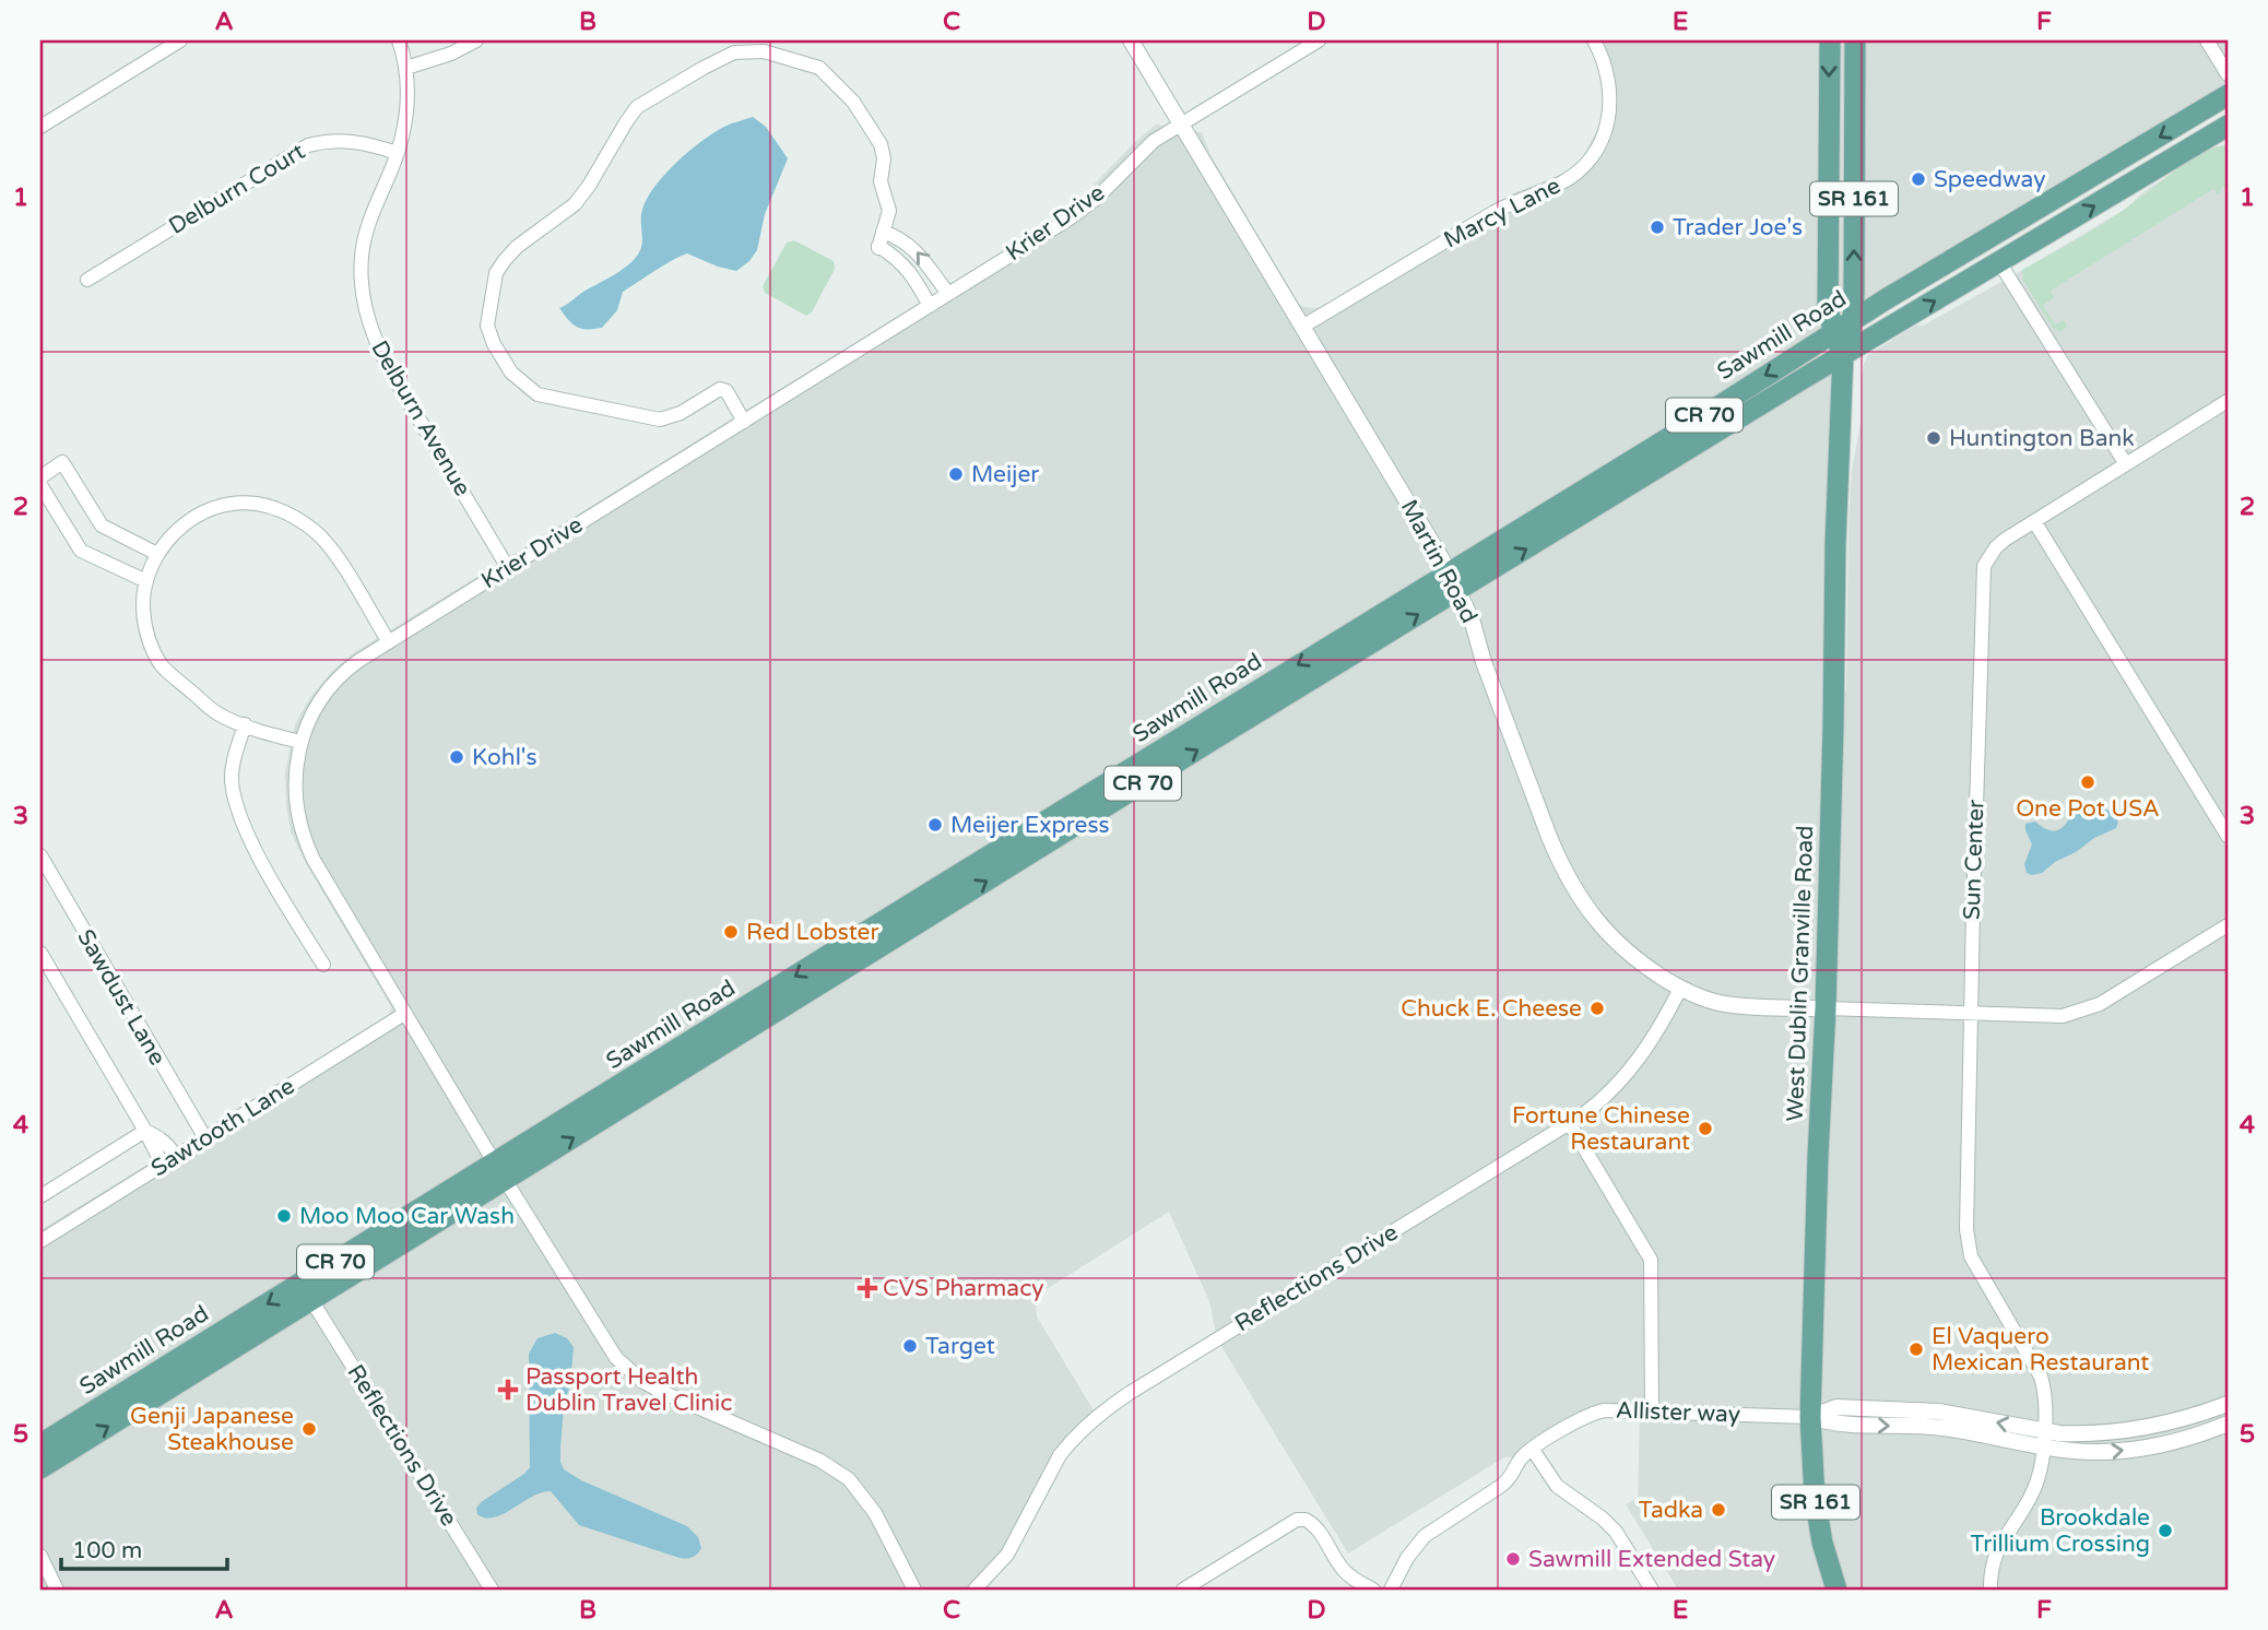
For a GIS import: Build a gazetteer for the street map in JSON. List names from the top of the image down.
{
  "streets": {
    "main road": [
      "SR 161",
      "Sawmill Road",
      "CR 70",
      "West Dublin Granville Road"
    ],
    "street": [
      "Delburn Court",
      "Marcy Lane",
      "Krier Drive",
      "Delburn Avenue",
      "Martin Road",
      "Sun Center",
      "Sawdust Lane",
      "Sawtooth Lane",
      "Reflections Drive",
      "Allister way"
    ]
  },
  "crossings": [
    ["Delburn Court", "Delburn Avenue"],
    ["Marcy Lane", "Martin Road"],
    ["Krier Drive", "Sawmill Road"],
    ["Krier Drive", "Delburn Avenue"],
    ["Krier Drive", "Martin Road"],
    ["Krier Drive", "Sawtooth Lane"],
    ["Sawmill Road", "Martin Road"],
    ["Sawmill Road", "West Dublin Granville Road"],
    ["Sawmill Road", "Reflections Drive"],
    ["Martin Road", "West Dublin Granville Road"],
    ["Martin Road", "Reflections Drive"],
    ["West Dublin Granville Road", "Allister way"],
    ["Sawdust Lane", "Sawtooth Lane"]
  ],
  "places": {
    "other": [
      "Speedway",
      "Trader Joe's",
      "Huntington Bank",
      "Meijer",
      "Kohl's",
      "One Pot USA",
      "Meijer Express",
      "Red Lobster",
      "Chuck E. Cheese",
      "Fortune Chinese Restaurant",
      "Moo Moo Car Wash",
      "Target",
      "El Vaquero Mexican Restaurant",
      "Genji Japanese Steakhouse",
      "Tadka",
      "Brookdale Trillium Crossing",
      "Sawmill Extended Stay"
    ],
    "health": ["CVS Pharmacy", "Passport Health Dublin Travel Clinic"]
  },
  "scale_bar": "100 m",
  "grid": {
    "columns": [
      "A",
      "B",
      "C",
      "D",
      "E",
      "F"
    ],
    "rows": [
      "1",
      "2",
      "3",
      "4",
      "5"
    ]
  }
}
